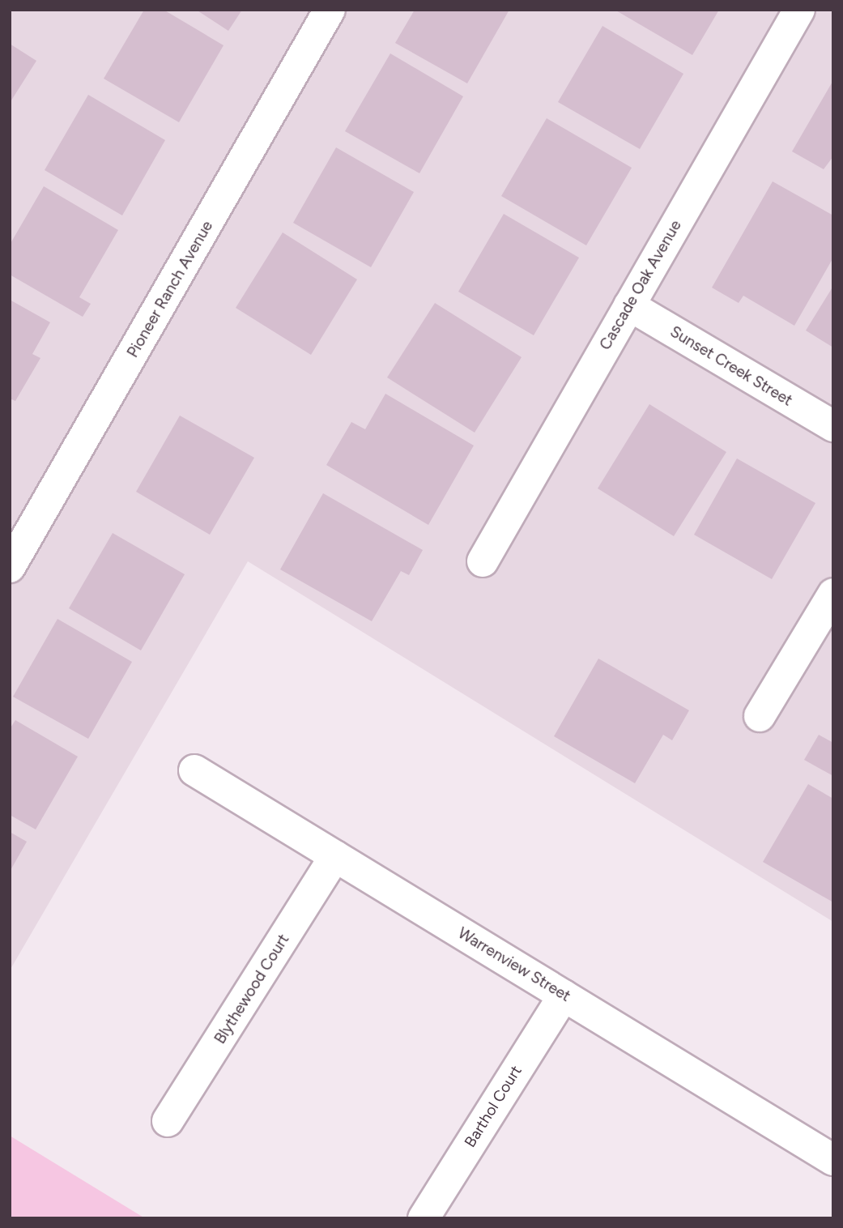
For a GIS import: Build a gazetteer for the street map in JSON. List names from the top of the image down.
{
  "streets": {
    "street": [
      "Cascade Oak Avenue",
      "Pioneer Ranch Avenue",
      "Sunset Creek Street",
      "Warrenview Street",
      "Blythewood Court",
      "Barthol Court"
    ]
  },
  "crossings": [
    ["Cascade Oak Avenue", "Sunset Creek Street"],
    ["Warrenview Street", "Blythewood Court"],
    ["Warrenview Street", "Barthol Court"]
  ]
}
